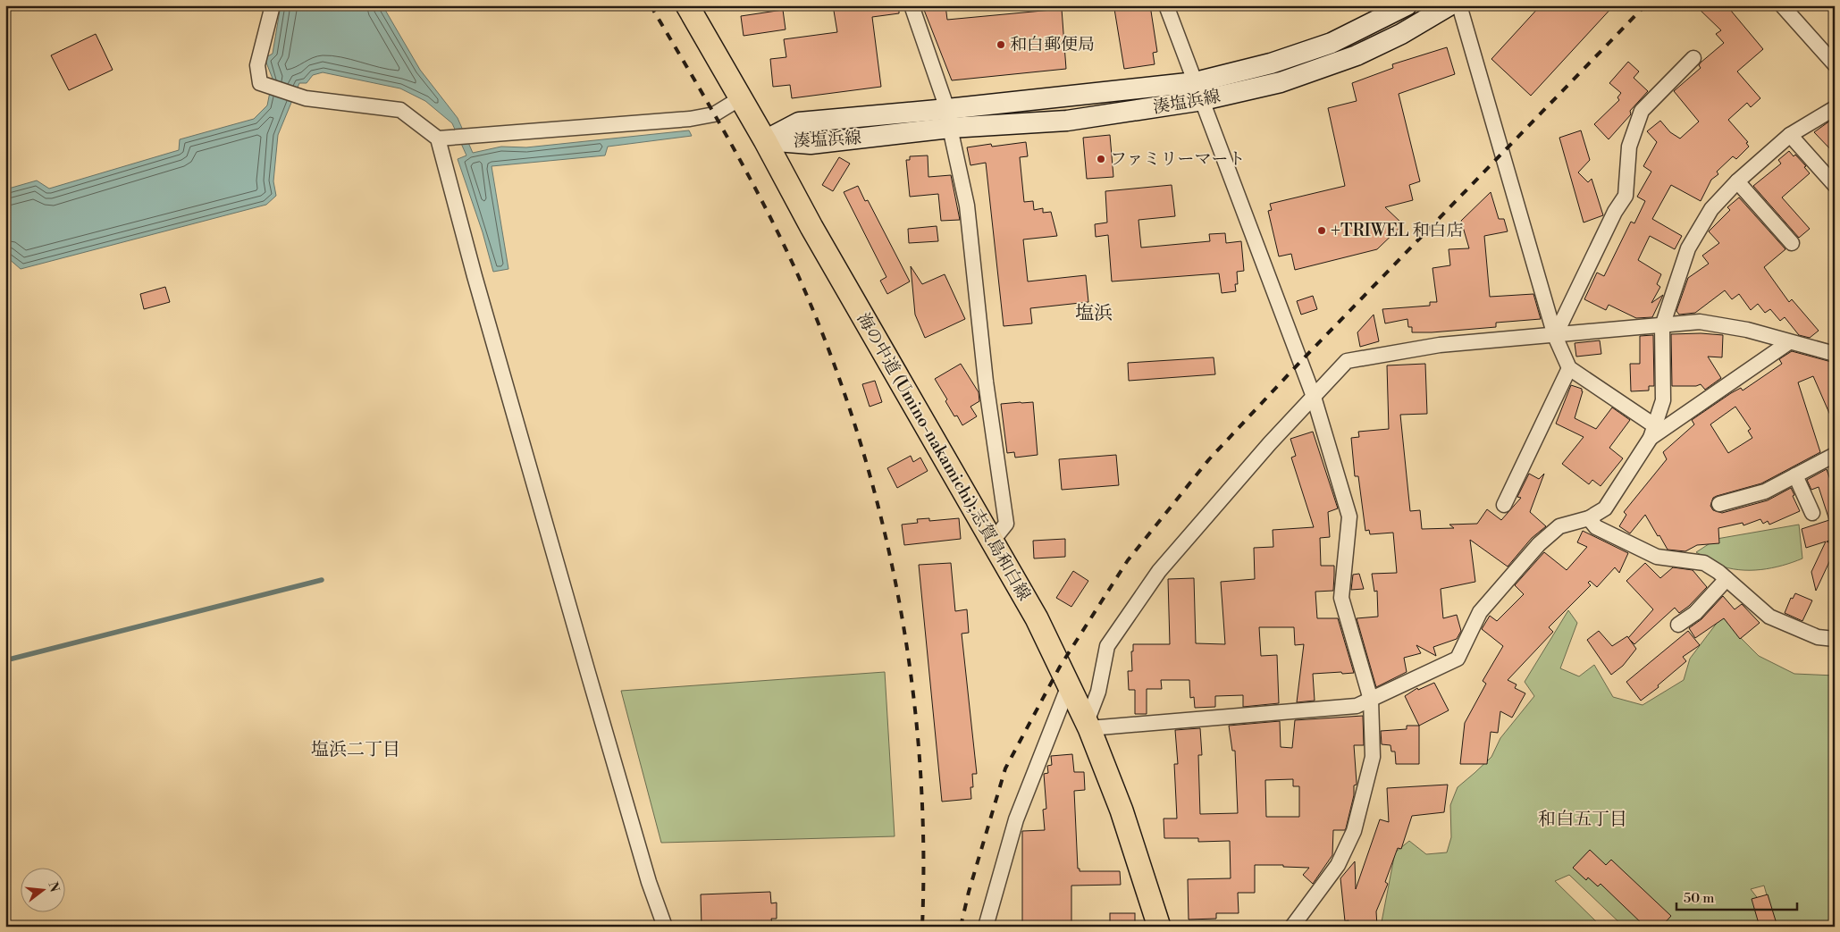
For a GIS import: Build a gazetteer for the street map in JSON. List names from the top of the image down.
{
  "streets": {
    "main road": ["湊塩浜線", "海の中道 (Umino-nakamichi);志賀島和白線"]
  },
  "crossings": [
    ["湊塩浜線", "海の中道 (Umino-nakamichi);志賀島和白線"]
  ],
  "districts": ["塩浜", "塩浜二丁目", "和白五丁目"],
  "places": ["和白郵便局", "ファミリーマート", "+TRIWEL 和白店"],
  "scale_bar": "50 m",
  "north": "right"
}
